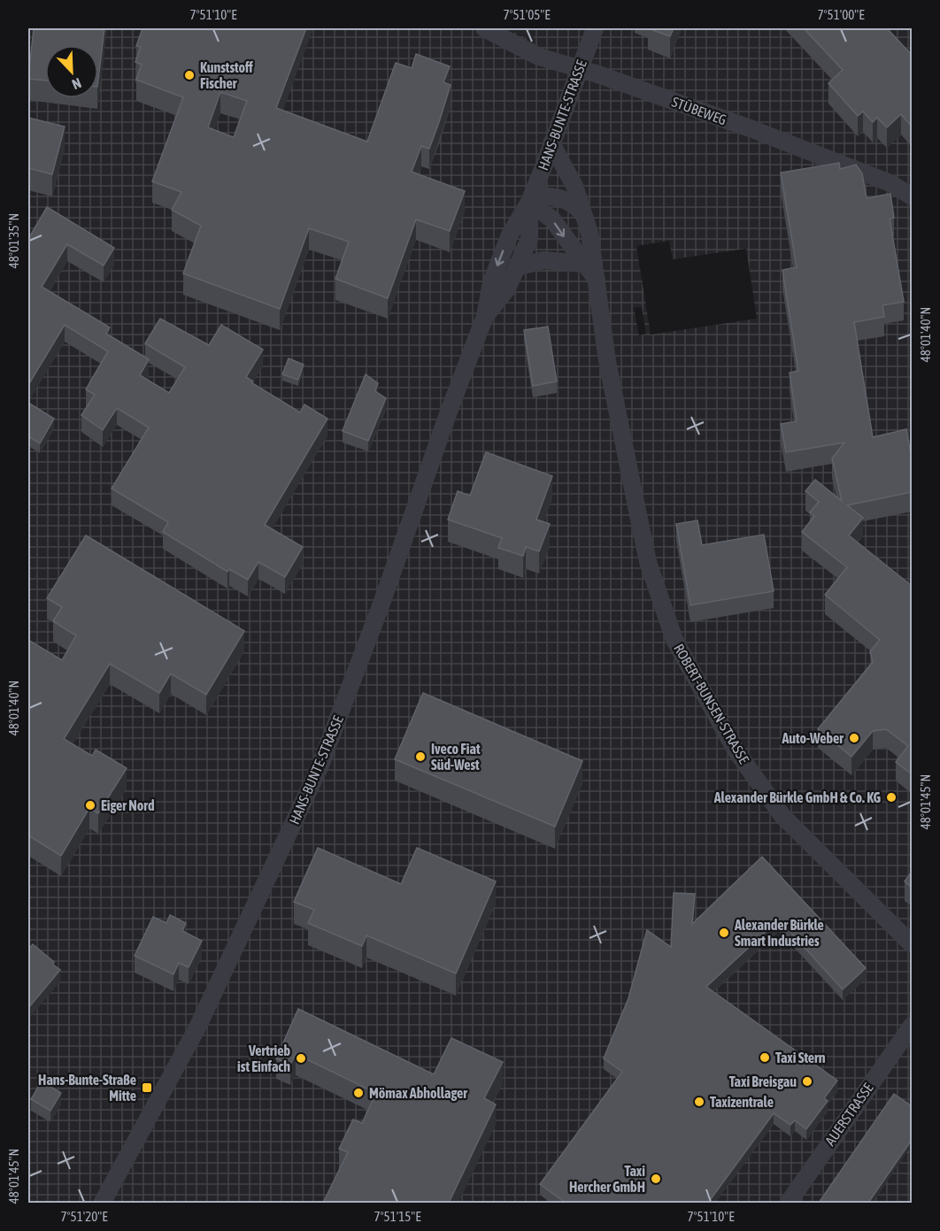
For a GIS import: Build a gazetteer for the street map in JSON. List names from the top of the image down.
{
  "streets": {
    "street": [
      "STÜBEWEG",
      "HANS-BUNTE-STRASSE",
      "ROBERT-BUNSEN-STRASSE",
      "AUERSTRASSE"
    ]
  },
  "crossings": [
    ["STÜBEWEG", "HANS-BUNTE-STRASSE"],
    ["HANS-BUNTE-STRASSE", "ROBERT-BUNSEN-STRASSE"]
  ],
  "places": {
    "other": [
      "Kunststoff Fischer",
      "Auto-Weber",
      "Iveco Fiat Süd-West",
      "Alexander Bürkle GmbH & Co. KG",
      "Eiger Nord",
      "Alexander Bürkle Smart Industries",
      "Taxi Stern",
      "Vertrieb ist Einfach",
      "Taxi Breisgau",
      "Mömax Abhollager",
      "Taxizentrale",
      "Taxi Hercher GmbH"
    ],
    "transit": ["Hans-Bunte-Straße Mitte"]
  },
  "north": "bottom right",
  "coordinates": [
    "7°51'10\"E",
    "7°51'05\"E",
    "7°51'00\"E",
    "48°01'35\"N",
    "48°01'40\"N",
    "48°01'45\"N",
    "7°51'20\"E",
    "7°51'15\"E"
  ]
}
